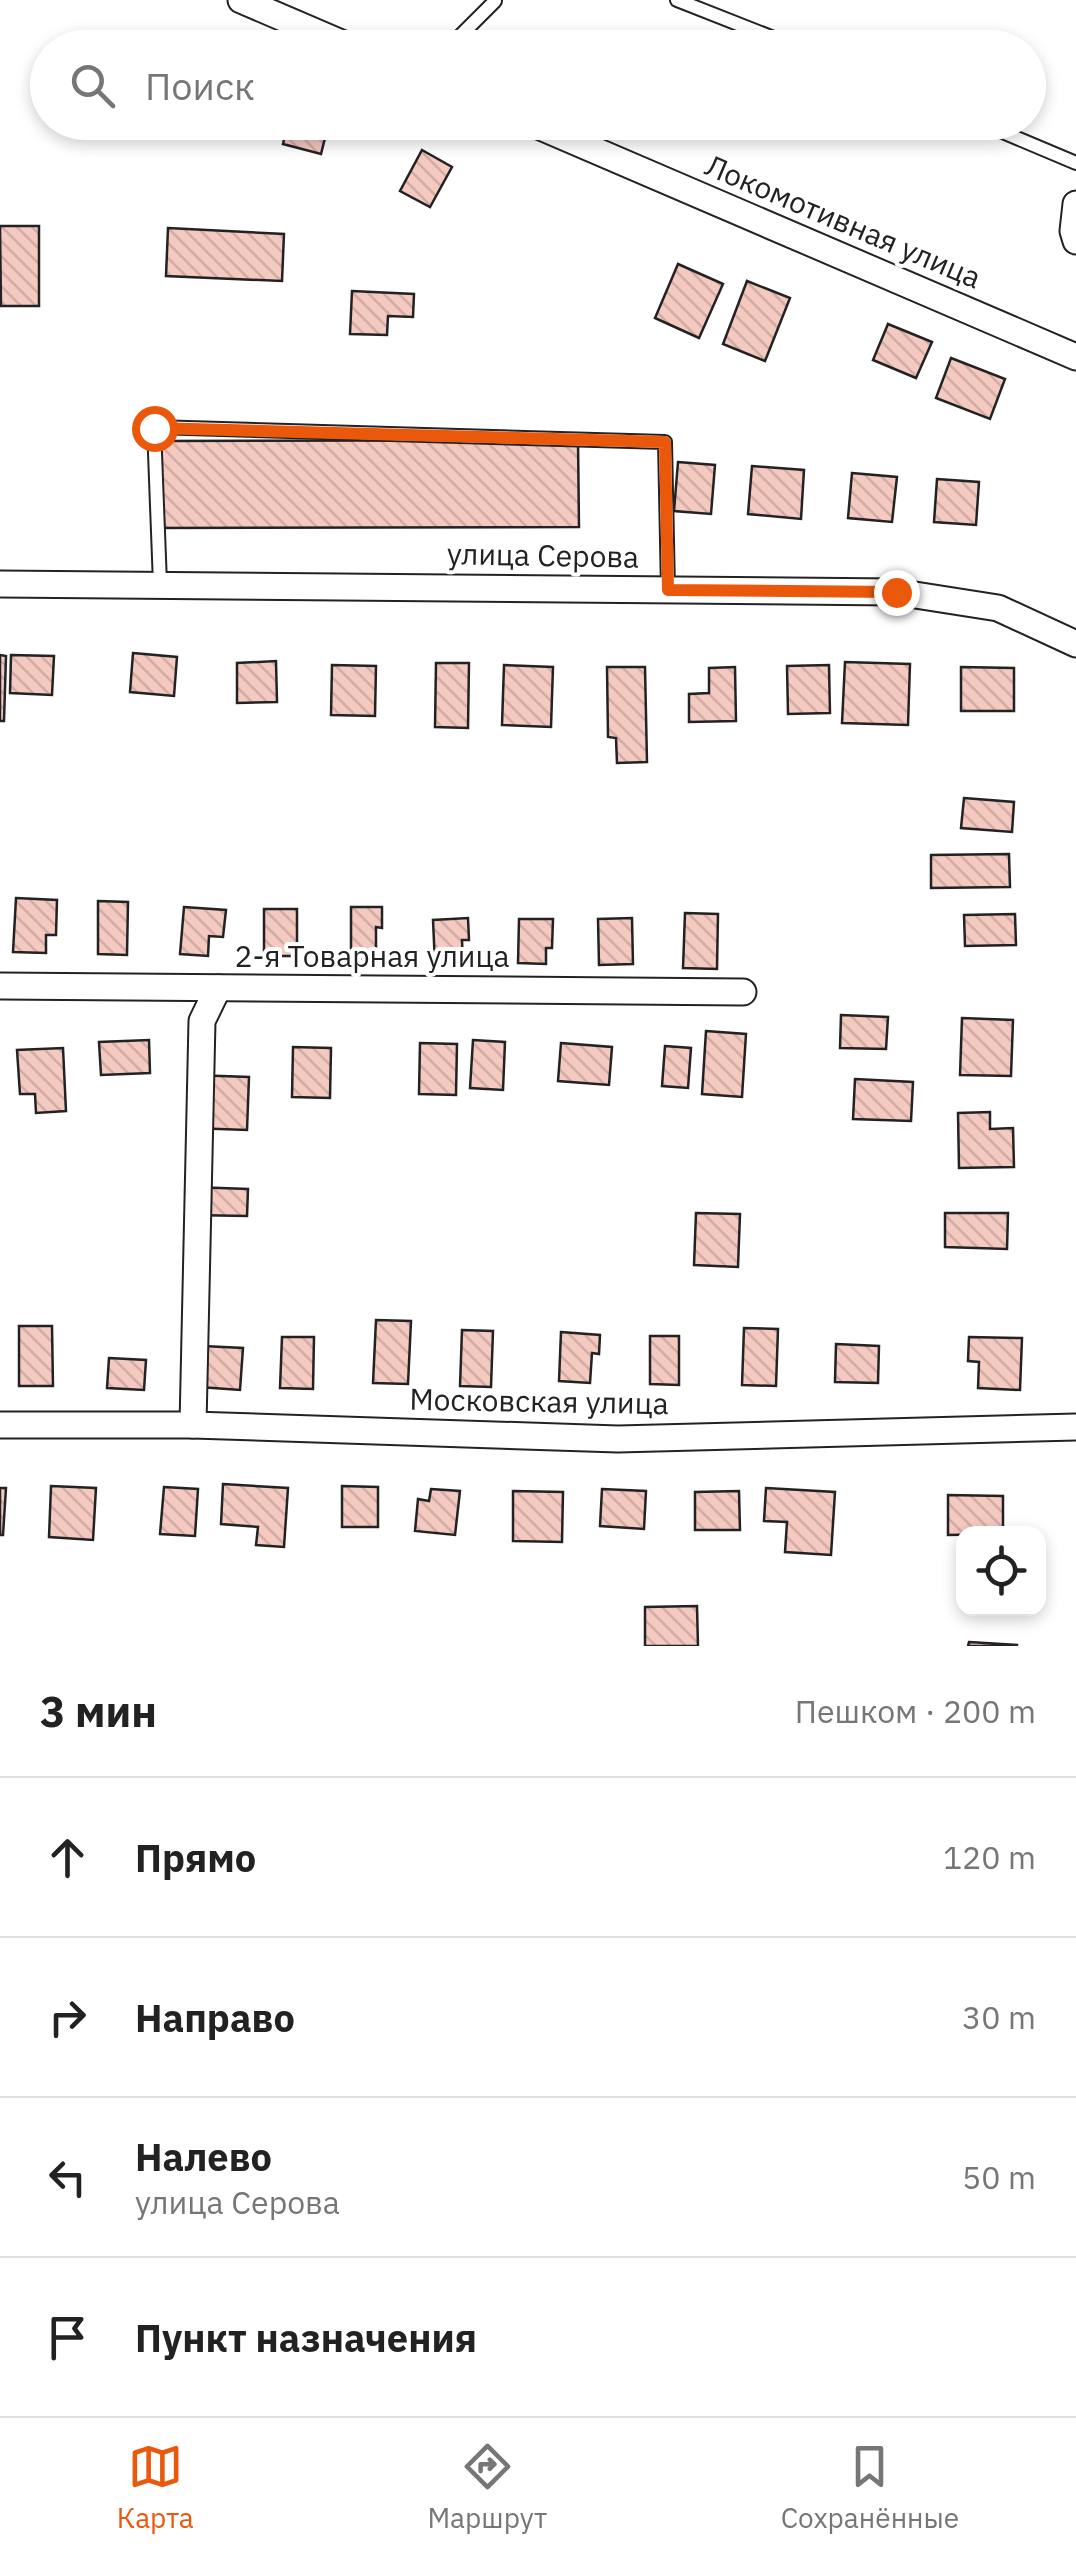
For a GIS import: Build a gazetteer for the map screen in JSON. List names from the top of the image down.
{
  "streets": {
    "street": [
      "Локомотивная улица",
      "улица Серова",
      "2-я Товарная улица",
      "Московская улица"
    ]
  },
  "page": {
    "search": "Поиск",
    "heading": ["3 мин", "Пешком · 200 m"],
    "list": [
      ["Прямо", "120 m"],
      ["Направо", "30 m"],
      ["Налево", "улица Серова", "50 m"],
      "Пункт назначения"
    ],
    "nav": ["Карта", "Маршрут", "Сохранённые"]
  }
}
